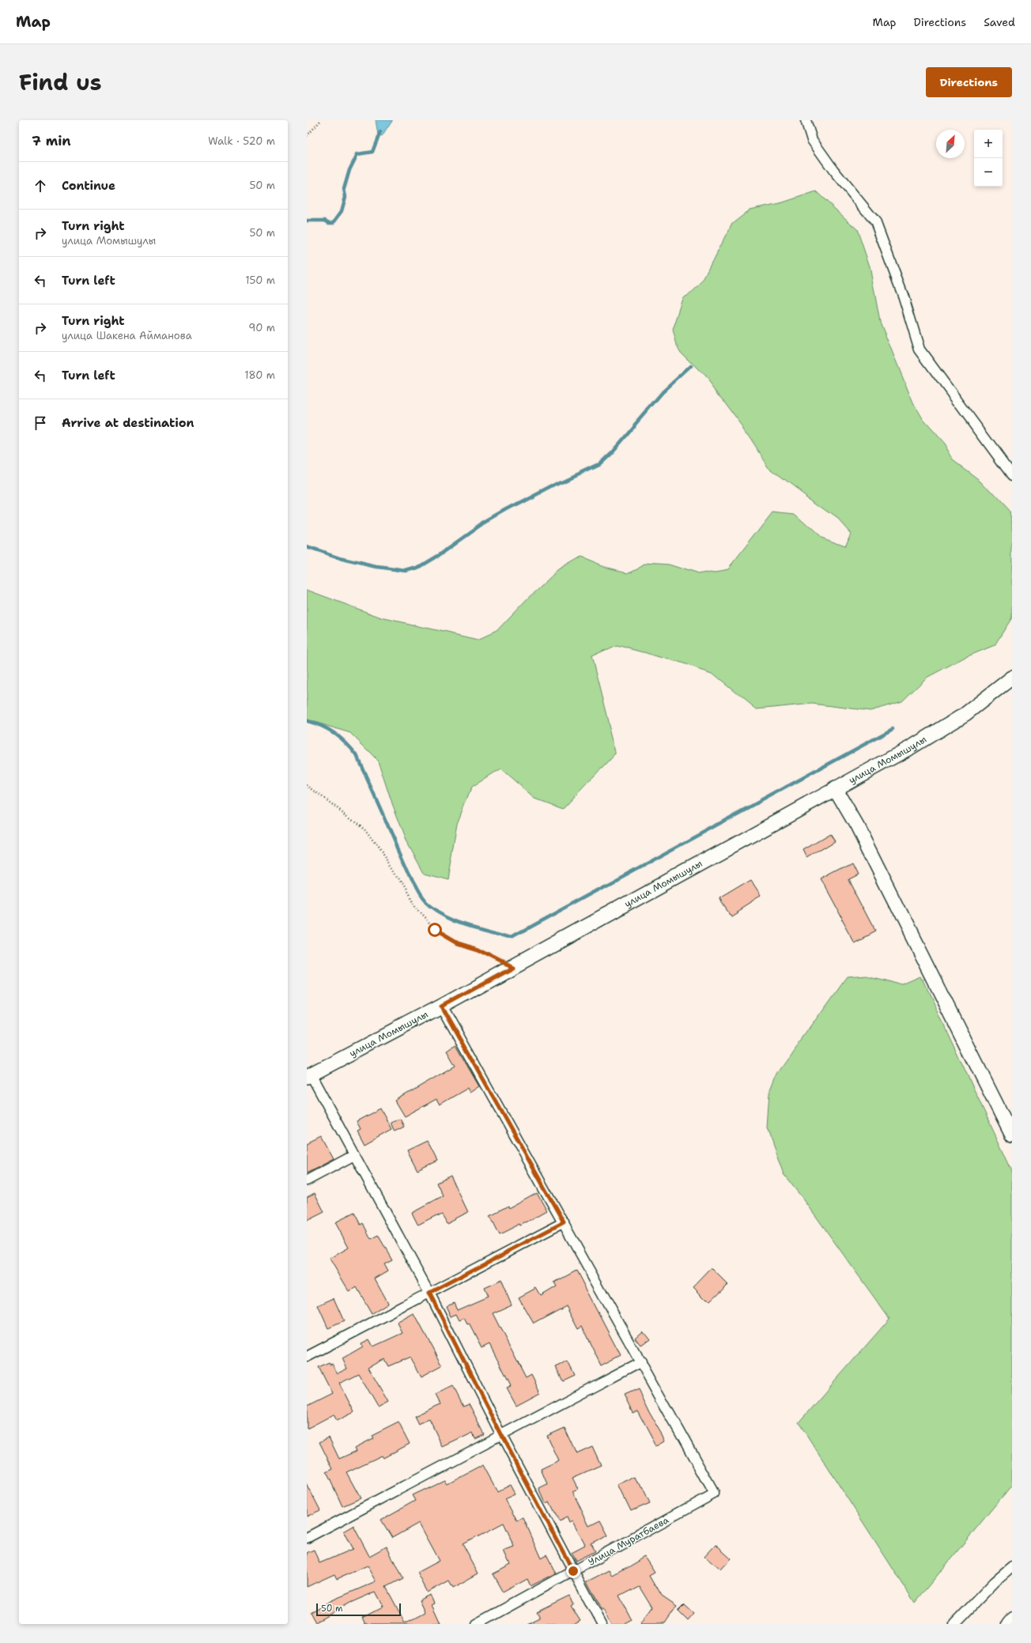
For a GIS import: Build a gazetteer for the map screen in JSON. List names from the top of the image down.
{
  "streets": {
    "street": ["улица Момышулы", "Улица Муратбаева"]
  },
  "scale_bar": "50 m",
  "north": "top right",
  "page": {
    "header": "Map",
    "nav": ["Map", "Directions", "Saved"],
    "title": "Find us",
    "buttons": "Directions",
    "heading": ["7 min", "Walk · 520 m"],
    "map_buttons": ["+", "−"],
    "list": [
      ["Continue", "50 m"],
      ["Turn right", "улица Момышулы", "50 m"],
      ["Turn left", "150 m"],
      ["Turn right", "улица Шакена Айманова", "90 m"],
      ["Turn left", "180 m"],
      "Arrive at destination"
    ],
    "scale": "50 m"
  }
}
